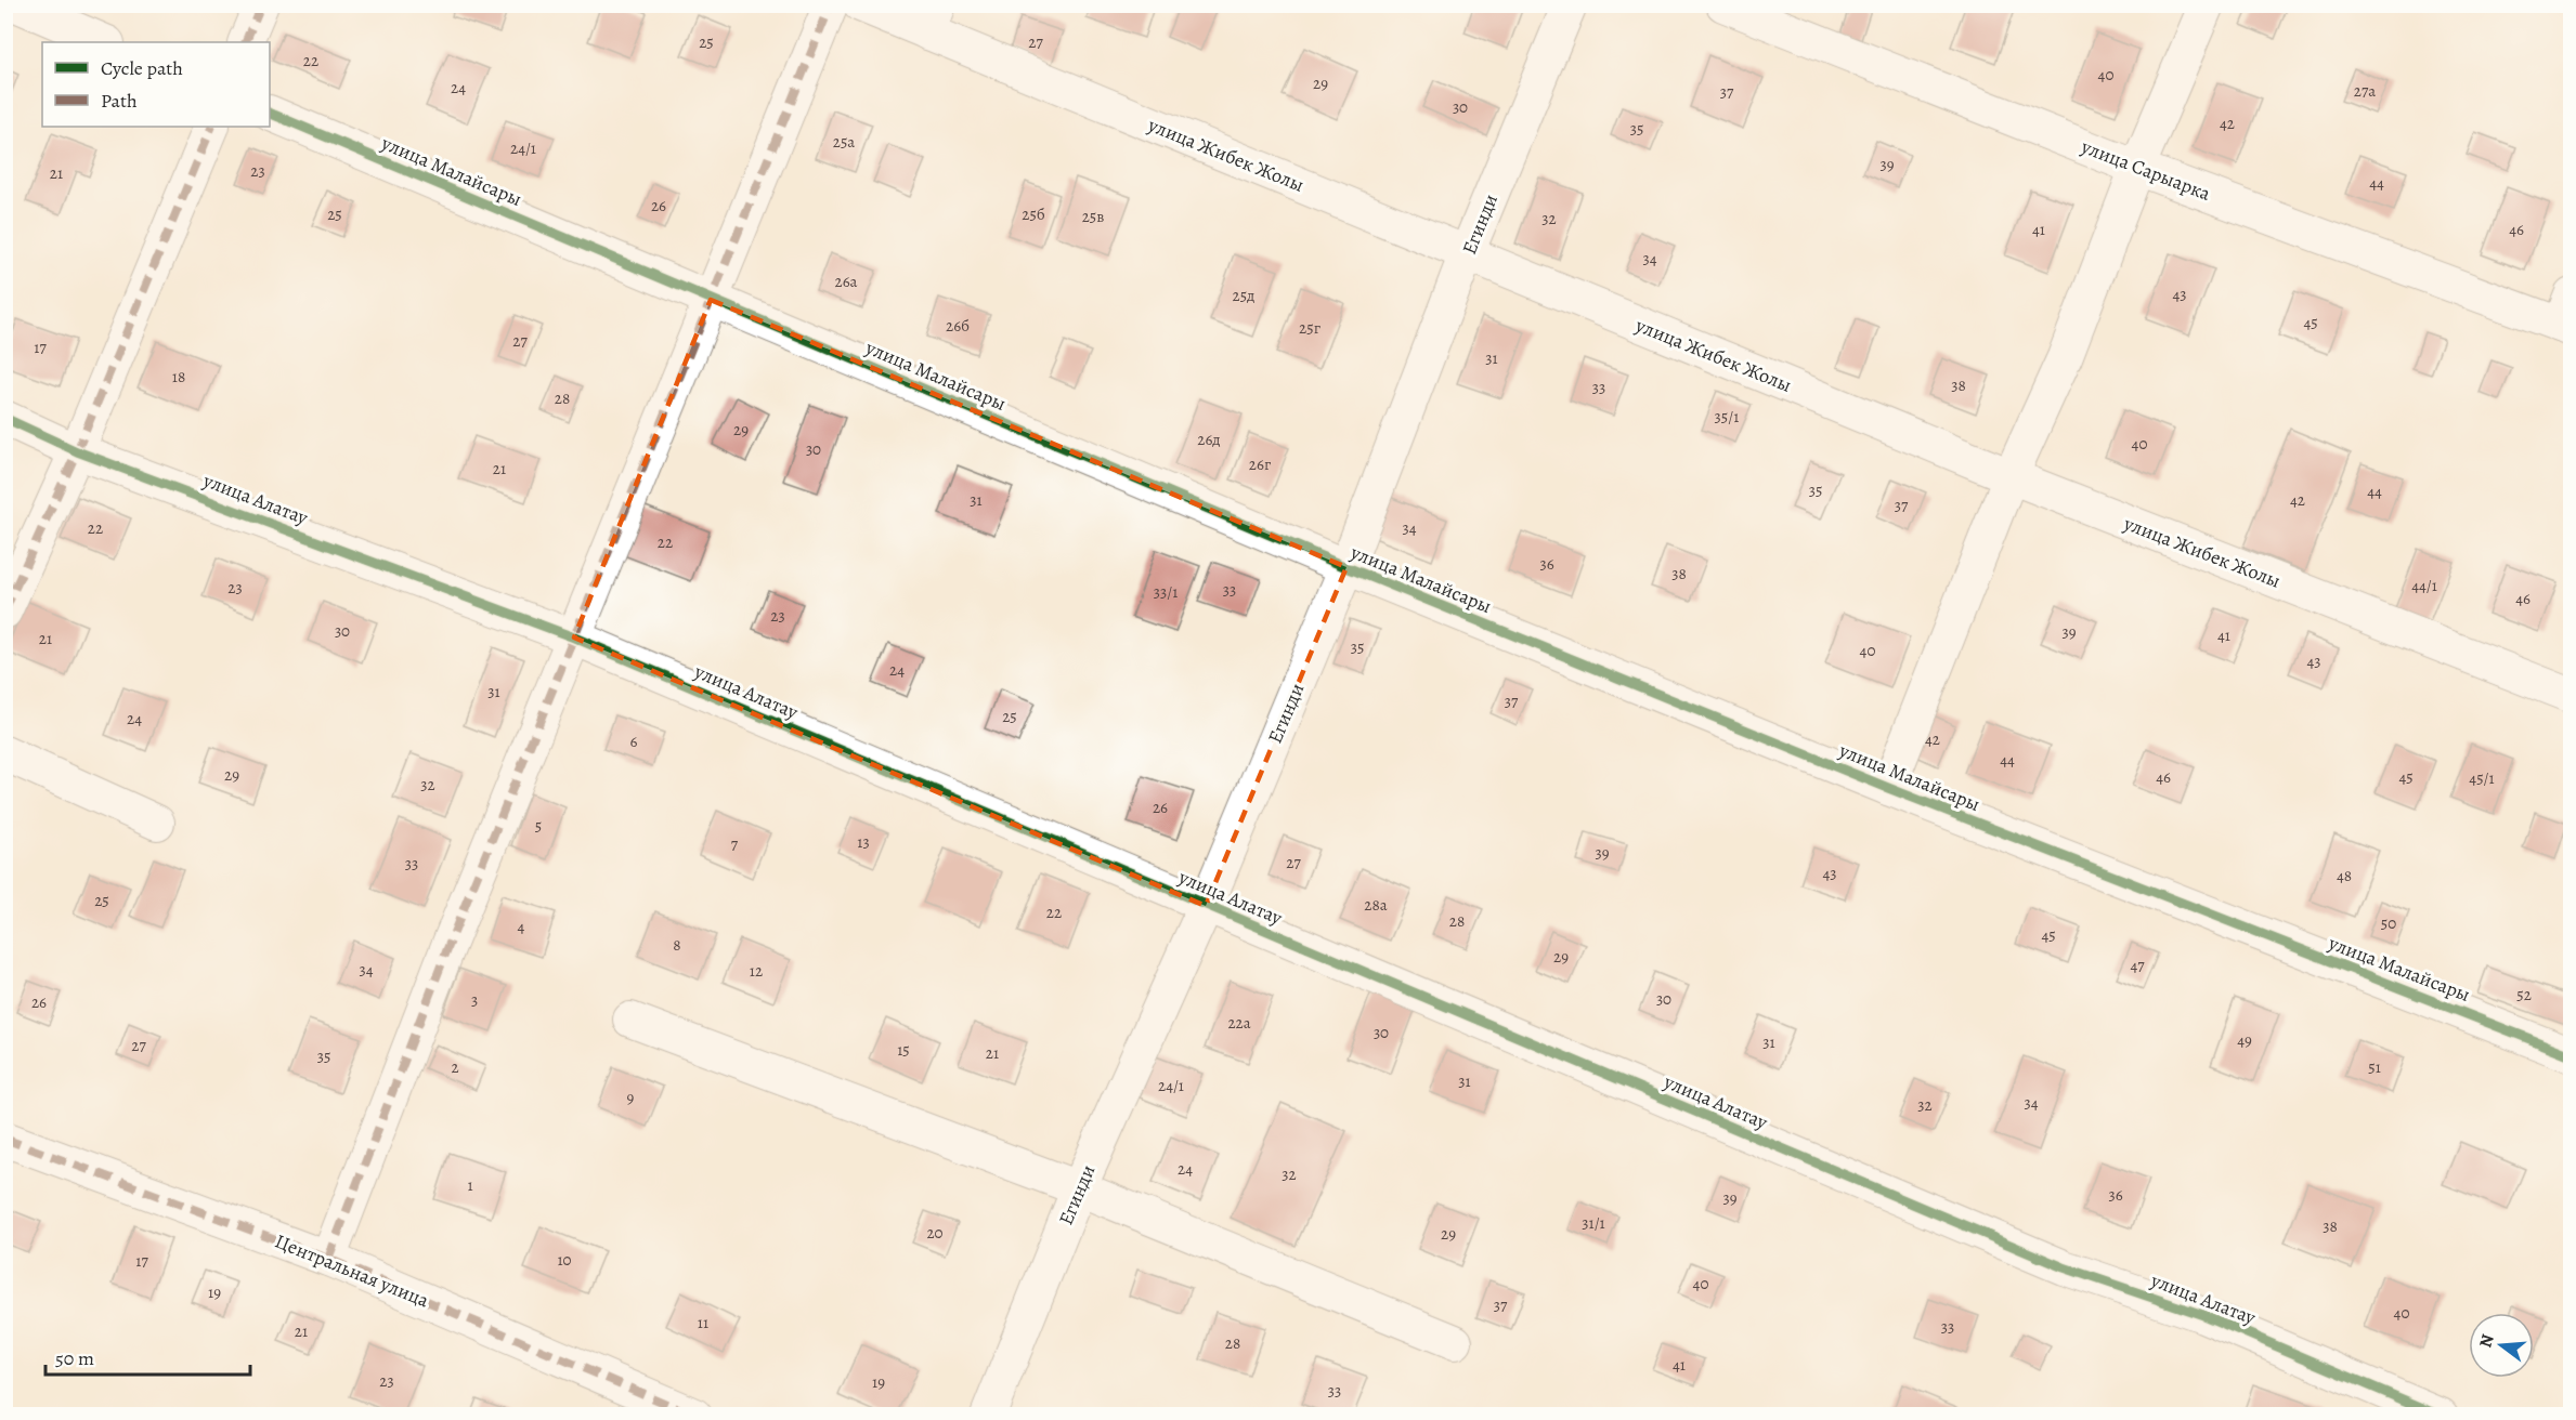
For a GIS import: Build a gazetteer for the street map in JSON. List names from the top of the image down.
{
  "streets": {
    "street": [
      "улица Жибек Жолы",
      "улица Сарыарка",
      "улица Малайсары",
      "Егинди",
      "улица Алатау",
      "Центральная улица"
    ]
  },
  "crossings": [
    ["улица Жибек Жолы", "Егинди"],
    ["улица Малайсары", "Егинди"],
    ["Егинди", "улица Алатау"]
  ],
  "house_numbers": [
    "25",
    "27",
    "22",
    "40",
    "29",
    "24",
    "27а",
    "37",
    "30",
    "42",
    "35",
    "25а",
    "24/1",
    "39",
    "23",
    "21",
    "44",
    "26",
    "25",
    "25б",
    "25в",
    "32",
    "41",
    "46",
    "34",
    "26а",
    "43",
    "25д",
    "45",
    "26б",
    "25г",
    "27",
    "17",
    "31",
    "18",
    "38",
    "33",
    "28",
    "35/1",
    "29",
    "26д",
    "40",
    "30",
    "26г",
    "21",
    "35",
    "44",
    "31",
    "42",
    "37",
    "22",
    "34",
    "22",
    "36",
    "38",
    "44/1",
    "23",
    "33",
    "33/1",
    "46",
    "23",
    "30",
    "39",
    "41",
    "21",
    "35",
    "40",
    "43",
    "24",
    "31",
    "37",
    "25",
    "24",
    "42",
    "6",
    "44",
    "29",
    "46",
    "45",
    "45/1",
    "32",
    "26",
    "5",
    "13",
    "7",
    "39",
    "27",
    "33",
    "43",
    "48",
    "25",
    "28а",
    "22",
    "28",
    "50",
    "4",
    "45",
    "8",
    "29",
    "47",
    "34",
    "12",
    "52",
    "30",
    "3",
    "26",
    "22а",
    "30",
    "49",
    "31",
    "27",
    "15",
    "21",
    "35",
    "2",
    "51",
    "31",
    "24/1",
    "9",
    "34",
    "32",
    "24",
    "32",
    "1",
    "36",
    "39",
    "31/1",
    "38",
    "20",
    "29",
    "10",
    "17",
    "40",
    "19",
    "37",
    "40",
    "11",
    "33",
    "21",
    "28",
    "41",
    "23",
    "19",
    "33"
  ],
  "legend": ["Cycle path", "Path"],
  "scale_bar": "50 m",
  "north": "left"
}
